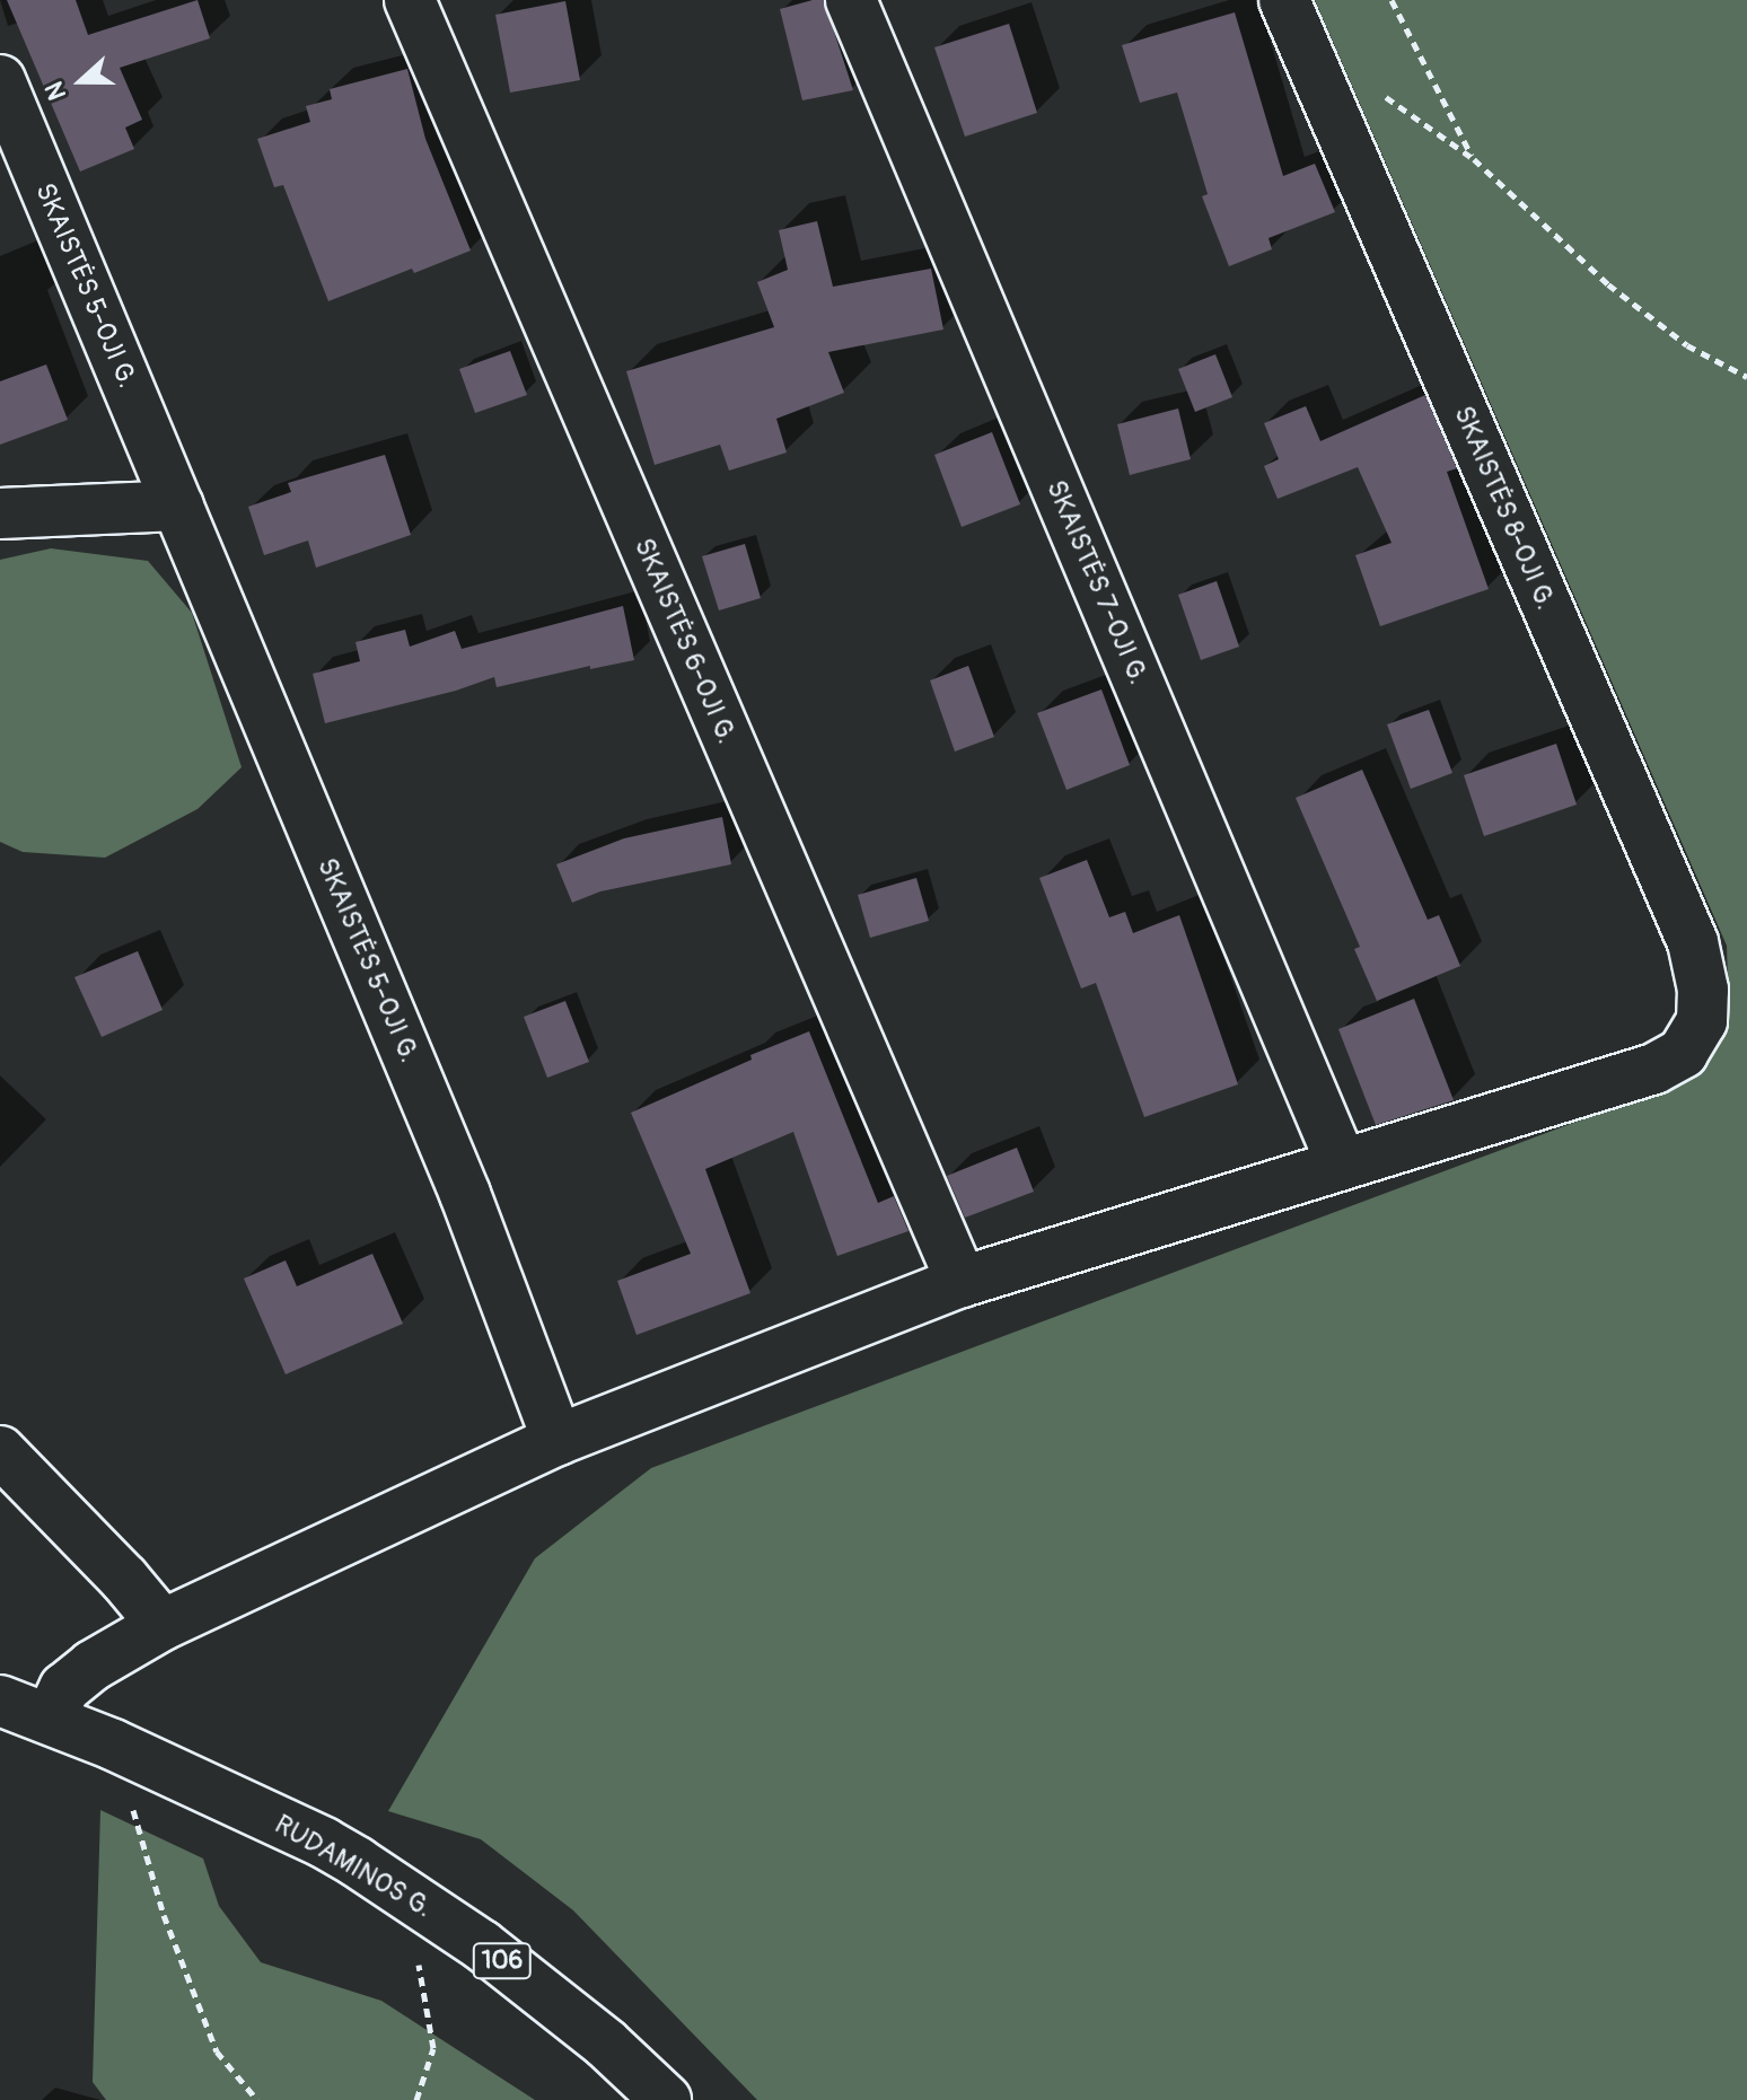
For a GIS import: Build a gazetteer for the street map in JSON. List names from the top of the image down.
{
  "streets": {
    "street": [
      "SKAISTĖS 5-OJI G.",
      "SKAISTĖS 8-OJI G.",
      "SKAISTĖS 7-OJI G.",
      "SKAISTĖS 6-OJI G.",
      "RUDAMINOS G.",
      "106"
    ]
  },
  "crossings": [
    ["SKAISTĖS 8-OJI G.", "SKAISTĖS 7-OJI G."]
  ],
  "north": "left"
}
